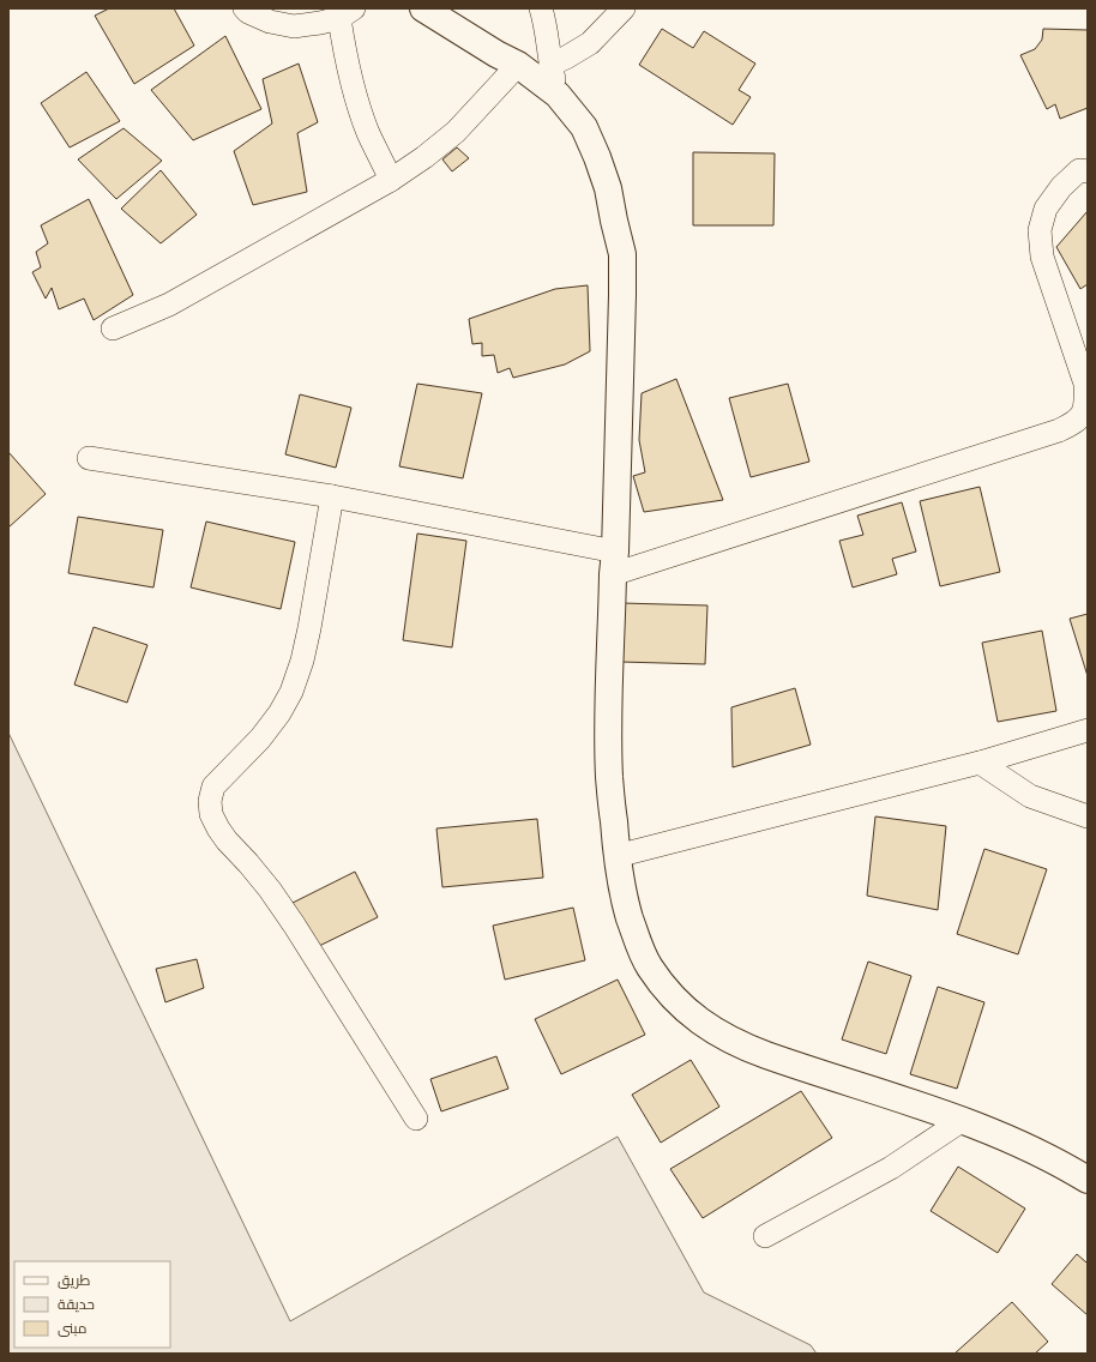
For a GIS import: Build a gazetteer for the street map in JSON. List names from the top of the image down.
{
  "legend": ["طريق", "حديقة", "مبنى"]
}
